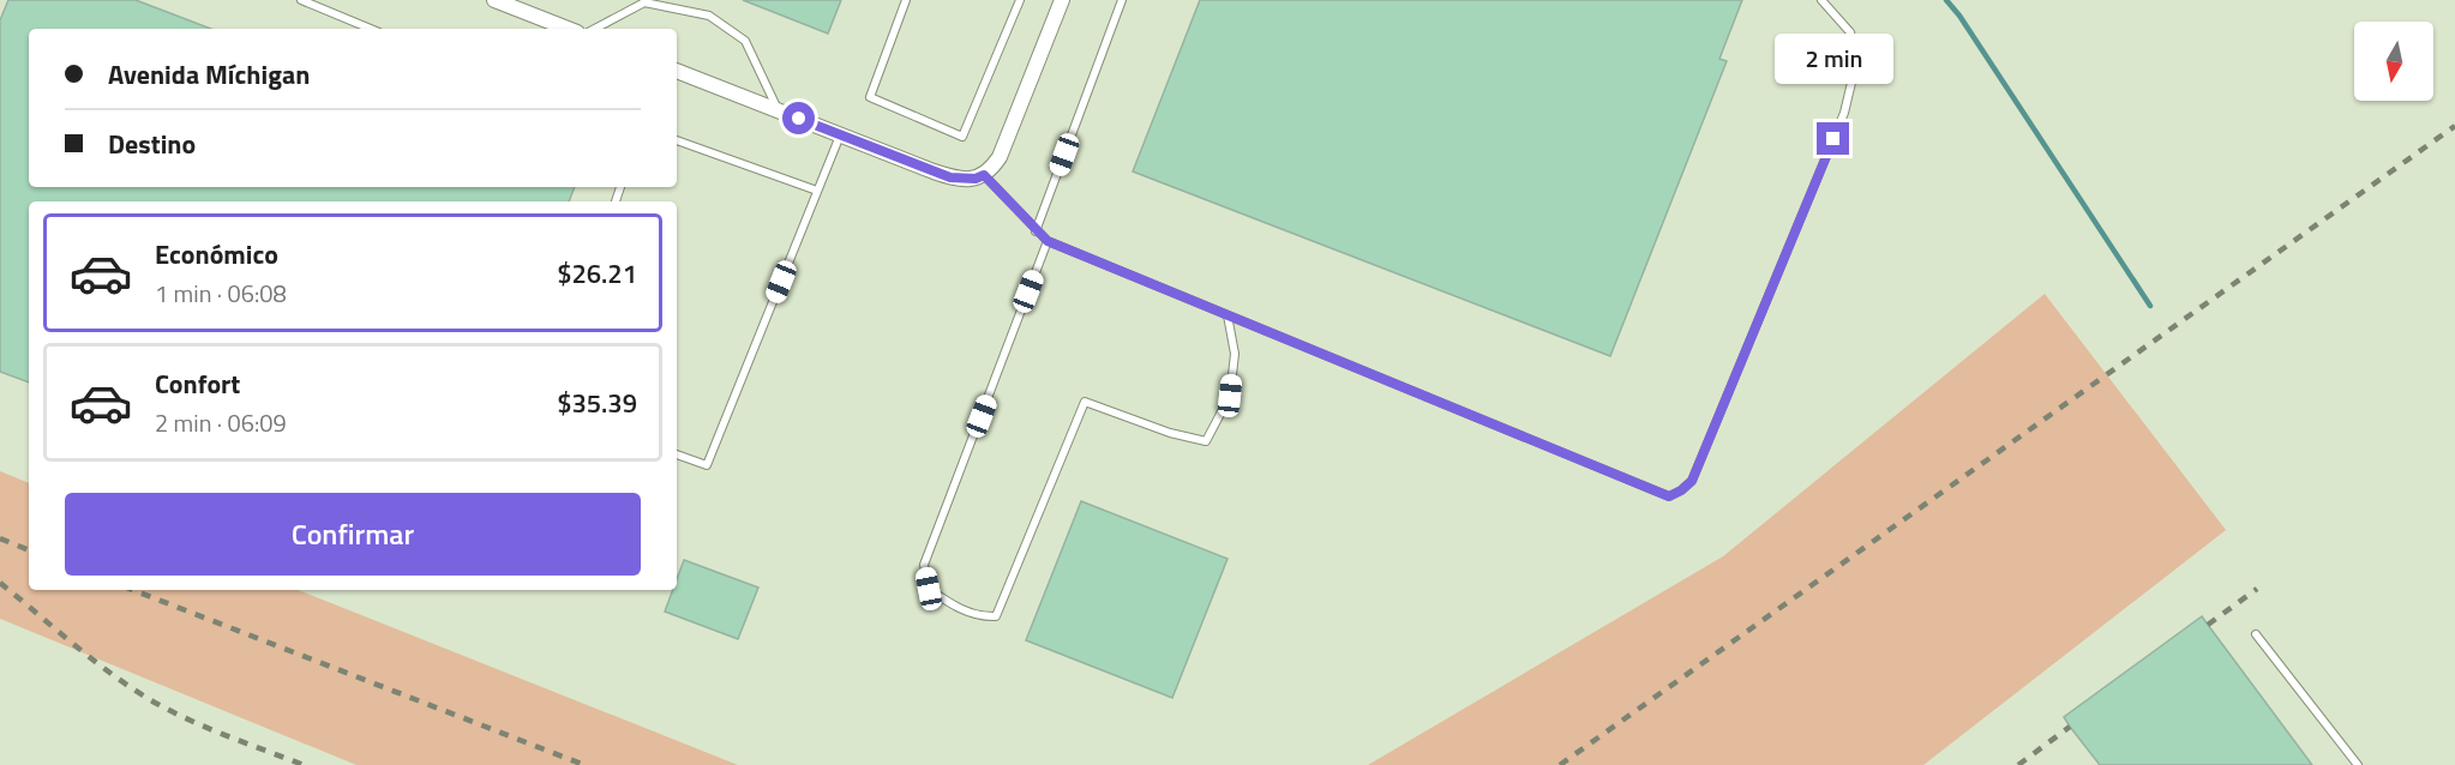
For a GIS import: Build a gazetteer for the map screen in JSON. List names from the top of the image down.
{
  "north": "bottom",
  "page": {
    "banner": ["Avenida Míchigan", "Destino"],
    "bubble": "2 min",
    "list": [
      {
        "name": "Económico",
        "note": "1 min · 06:08",
        "value": "$26.21"
      },
      {
        "name": "Confort",
        "note": "2 min · 06:09",
        "value": "$35.39"
      }
    ],
    "buttons": "Confirmar"
  }
}
